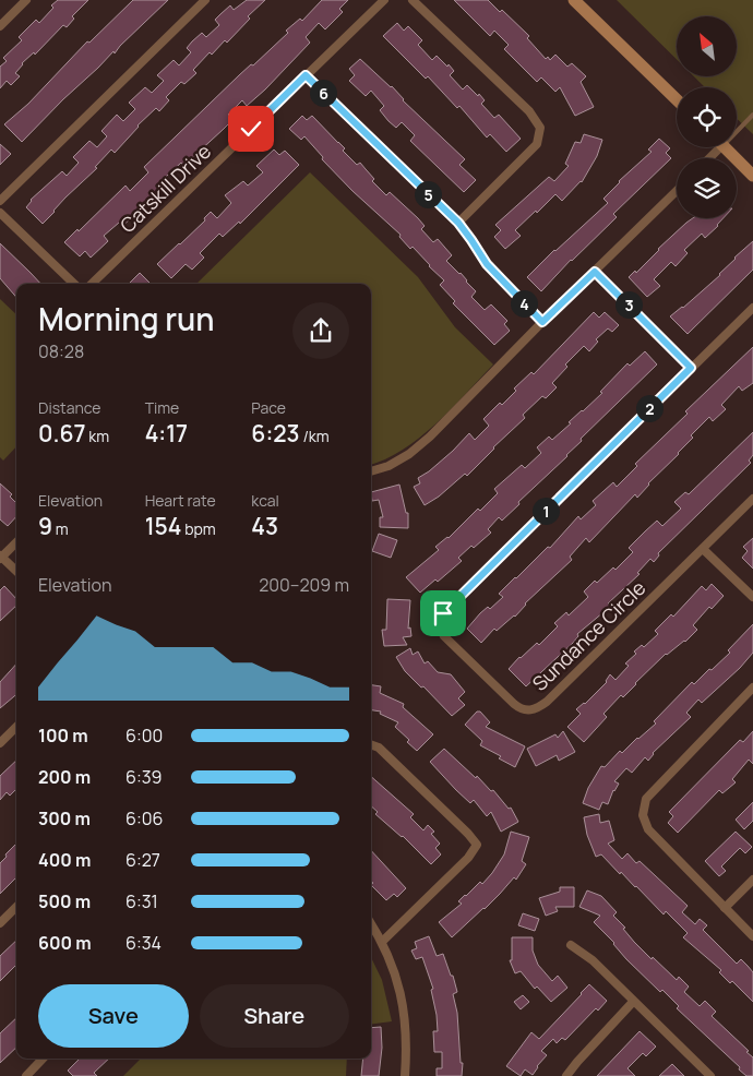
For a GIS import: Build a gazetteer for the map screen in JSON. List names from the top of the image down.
{
  "streets": {
    "street": ["Catskill Drive", "Sundance Circle"]
  },
  "north": "top left",
  "page": {
    "pins": [
      "6",
      "5",
      "4",
      "3",
      "2",
      "1"
    ],
    "heading": ["Morning run", "08:28"],
    "stats": [
      ["Distance", "0.67 km"],
      ["Time", "4:17"],
      ["Pace", "6:23 /km"],
      ["Elevation", "9 m"],
      ["Heart rate", "154 bpm"],
      ["kcal", "43"]
    ],
    "chart": ["Elevation", "200–209 m"],
    "list": [
      {
        "name": "100 m",
        "note": "6:00"
      },
      {
        "name": "200 m",
        "note": "6:39"
      },
      {
        "name": "300 m",
        "note": "6:06"
      },
      {
        "name": "400 m",
        "note": "6:27"
      },
      {
        "name": "500 m",
        "note": "6:31"
      },
      {
        "name": "600 m",
        "note": "6:34"
      }
    ],
    "buttons": ["Save", "Share"]
  }
}
